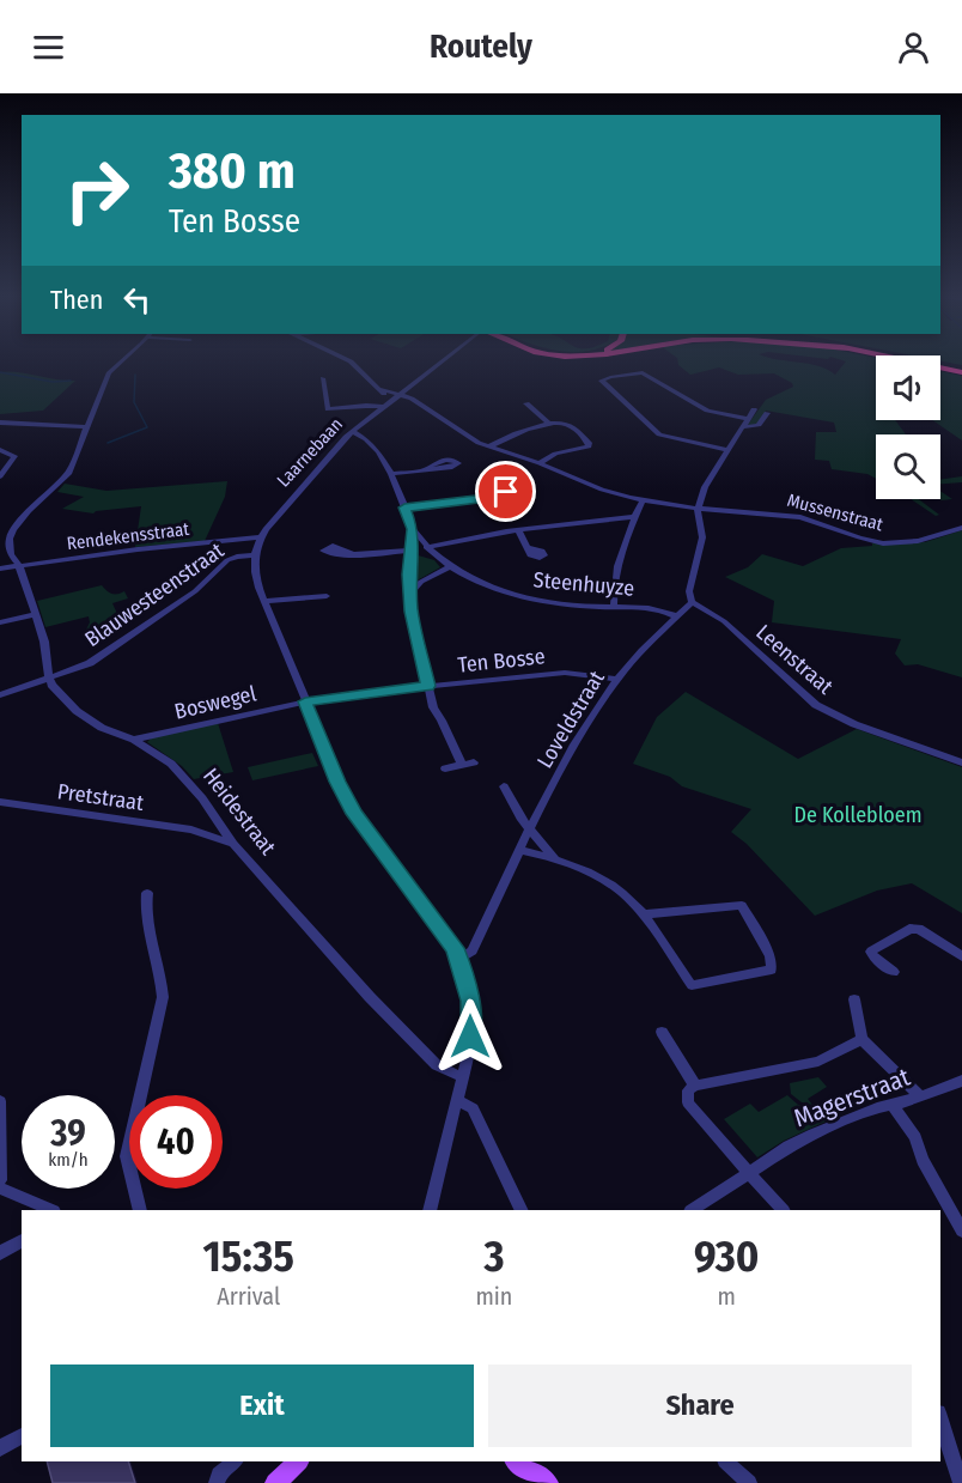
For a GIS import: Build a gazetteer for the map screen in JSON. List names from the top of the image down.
{
  "streets": {
    "street": [
      "Laarnebaan",
      "Mussenstraat",
      "Rendekensstraat",
      "Steenhuyze",
      "Blauwesteenstraat",
      "Leenstraat",
      "Ten Bosse",
      "Boswegel",
      "Loveldstraat",
      "Pretstraat",
      "Heidestraat",
      "Magerstraat"
    ]
  },
  "crossings": [
    ["Laarnebaan", "Rendekensstraat"],
    ["Laarnebaan", "Blauwesteenstraat"],
    ["Laarnebaan", "Ten Bosse"],
    ["Laarnebaan", "Boswegel"],
    ["Laarnebaan", "Loveldstraat"],
    ["Laarnebaan", "Heidestraat"],
    ["Steenhuyze", "Loveldstraat"],
    ["Blauwesteenstraat", "Heidestraat"],
    ["Leenstraat", "Loveldstraat"],
    ["Ten Bosse", "Boswegel"],
    ["Ten Bosse", "Loveldstraat"],
    ["Boswegel", "Heidestraat"],
    ["Pretstraat", "Heidestraat"]
  ],
  "parks": ["De Kollebloem"],
  "page": {
    "header": "Routely",
    "turn": ["380 m", "Ten Bosse"],
    "then": "Then",
    "speed": "39 km/h",
    "limit": "40",
    "eta": [
      "15:35",
      "Arrival",
      "3",
      "min",
      "930",
      "m"
    ],
    "buttons": ["Exit", "Share"]
  }
}
